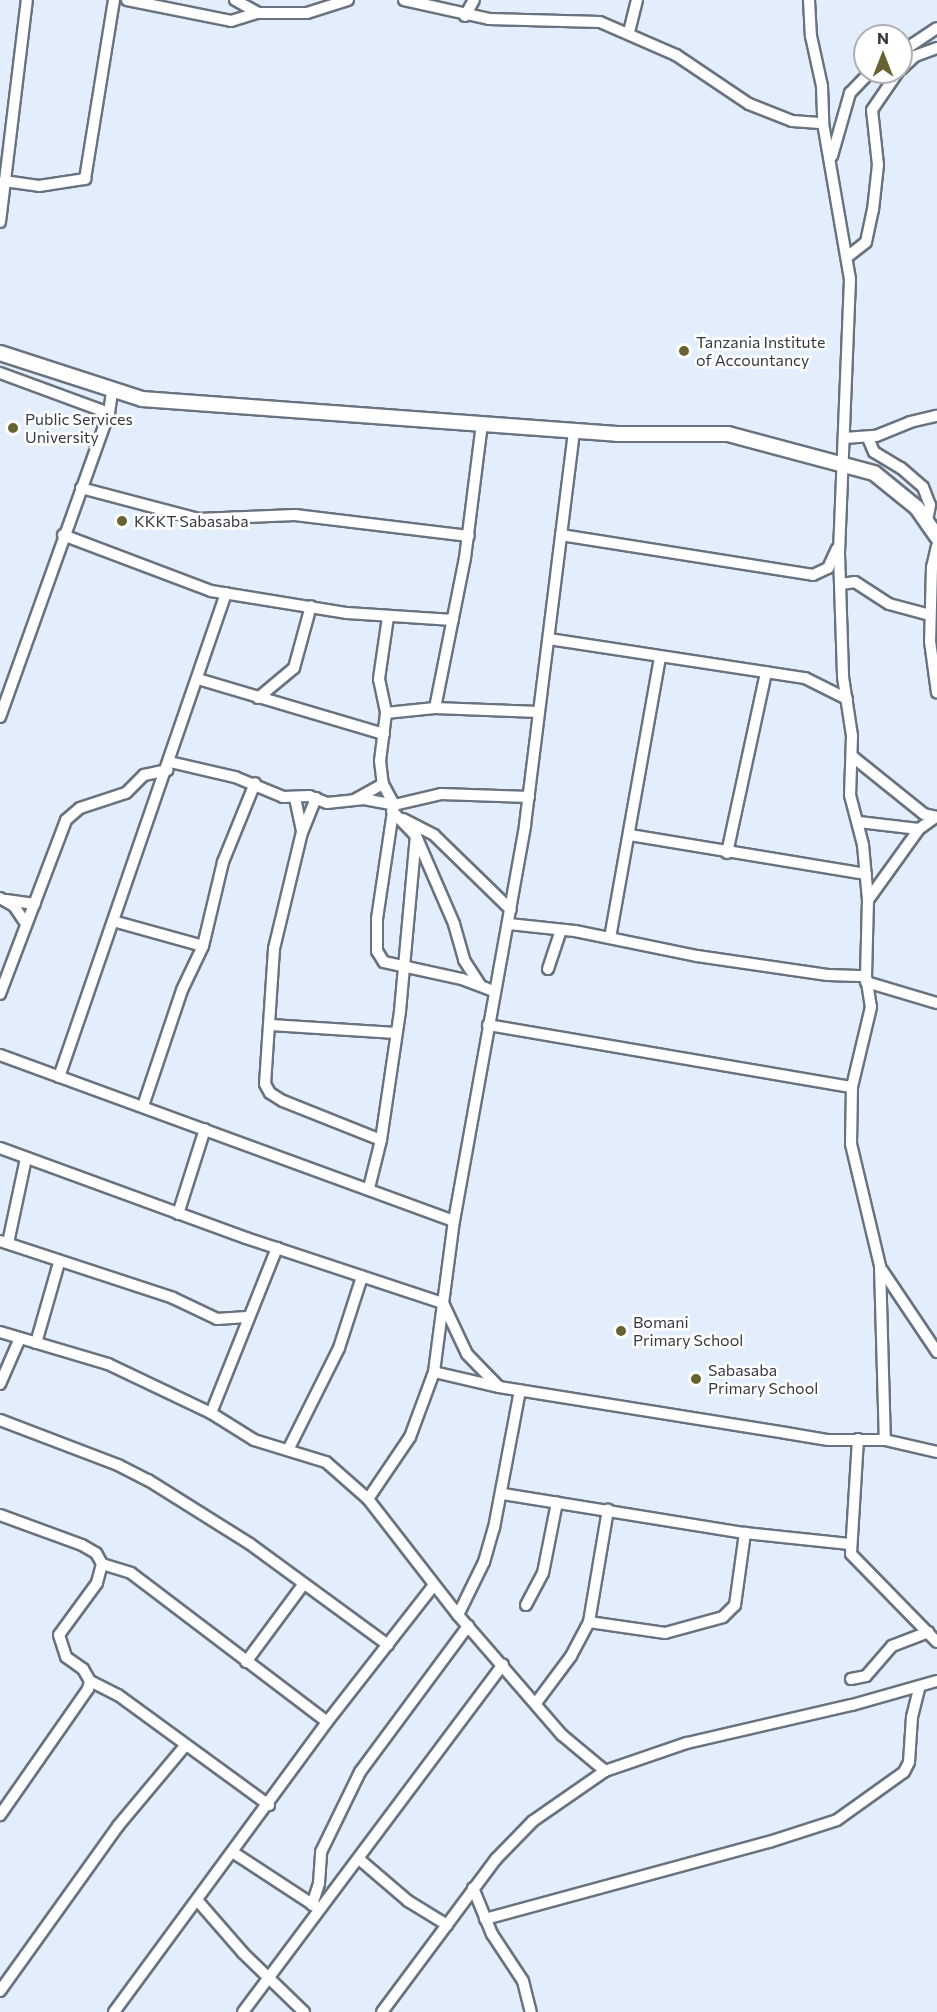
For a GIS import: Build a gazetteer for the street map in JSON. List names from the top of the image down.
{
  "places": [
    "Tanzania Institute of Accountancy",
    "Public Services University",
    "KKKT Sabasaba",
    "Bomani Primary School",
    "Sabasaba Primary School"
  ],
  "north": "top"
}
